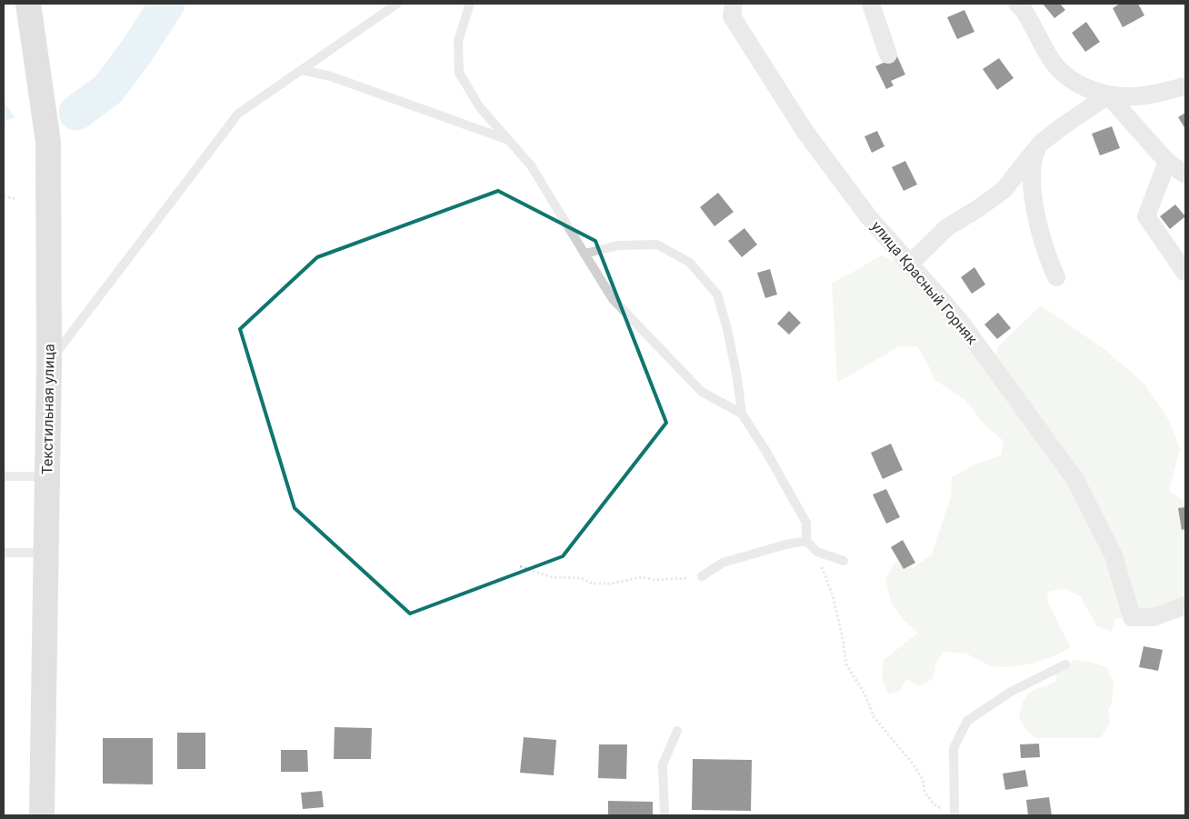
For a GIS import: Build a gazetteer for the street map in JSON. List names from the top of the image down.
{
  "streets": {
    "main road": ["Текстильная улица"],
    "street": ["улица Красный Горняк"]
  }
}
